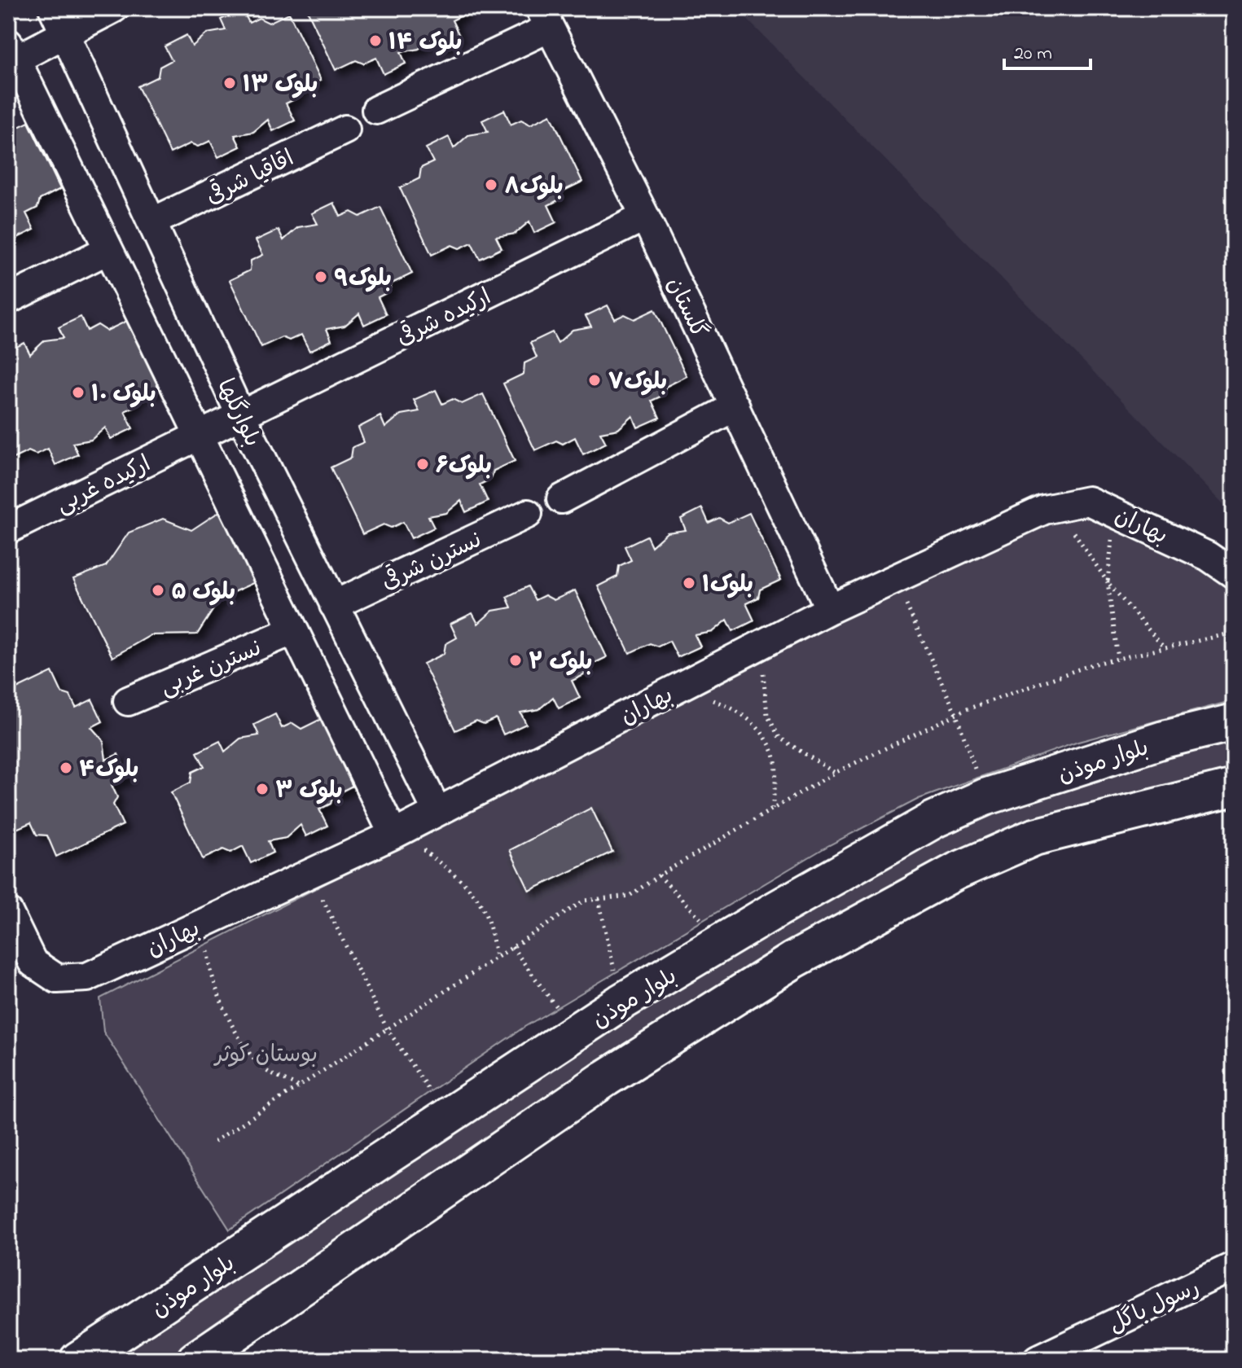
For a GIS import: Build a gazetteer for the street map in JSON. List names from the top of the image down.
{
  "streets": {
    "main road": ["بلوار موذن"],
    "street": [
      "اقاقیا شرقی",
      "گلستان",
      "ارکیده شرقی",
      "بلوارگلها",
      "ارکیده غربی",
      "بهاران",
      "نسترن شرقی",
      "نسترن غربی",
      "رسول باگل"
    ]
  },
  "crossings": [
    ["اقاقیا شرقی", "بلوارگلها"],
    ["گلستان", "ارکیده شرقی"],
    ["گلستان", "بهاران"],
    ["ارکیده شرقی", "بلوارگلها"],
    ["ارکیده شرقی", "ارکیده غربی"],
    ["بلوارگلها", "بهاران"],
    ["بلوارگلها", "نسترن شرقی"]
  ],
  "parks": ["بوستان کوثر"],
  "places": [
    "بلوک ۱۴",
    "بلوک ۱۳",
    "بلوک۸",
    "بلوک۹",
    "بلوک۷",
    "بلوک ۱۰",
    "بلوک۶",
    "بلوک۱",
    "بلوک ۵",
    "بلوک ۲",
    "بلوک۴",
    "بلوک ۳"
  ],
  "scale_bar": "20 m"
}
